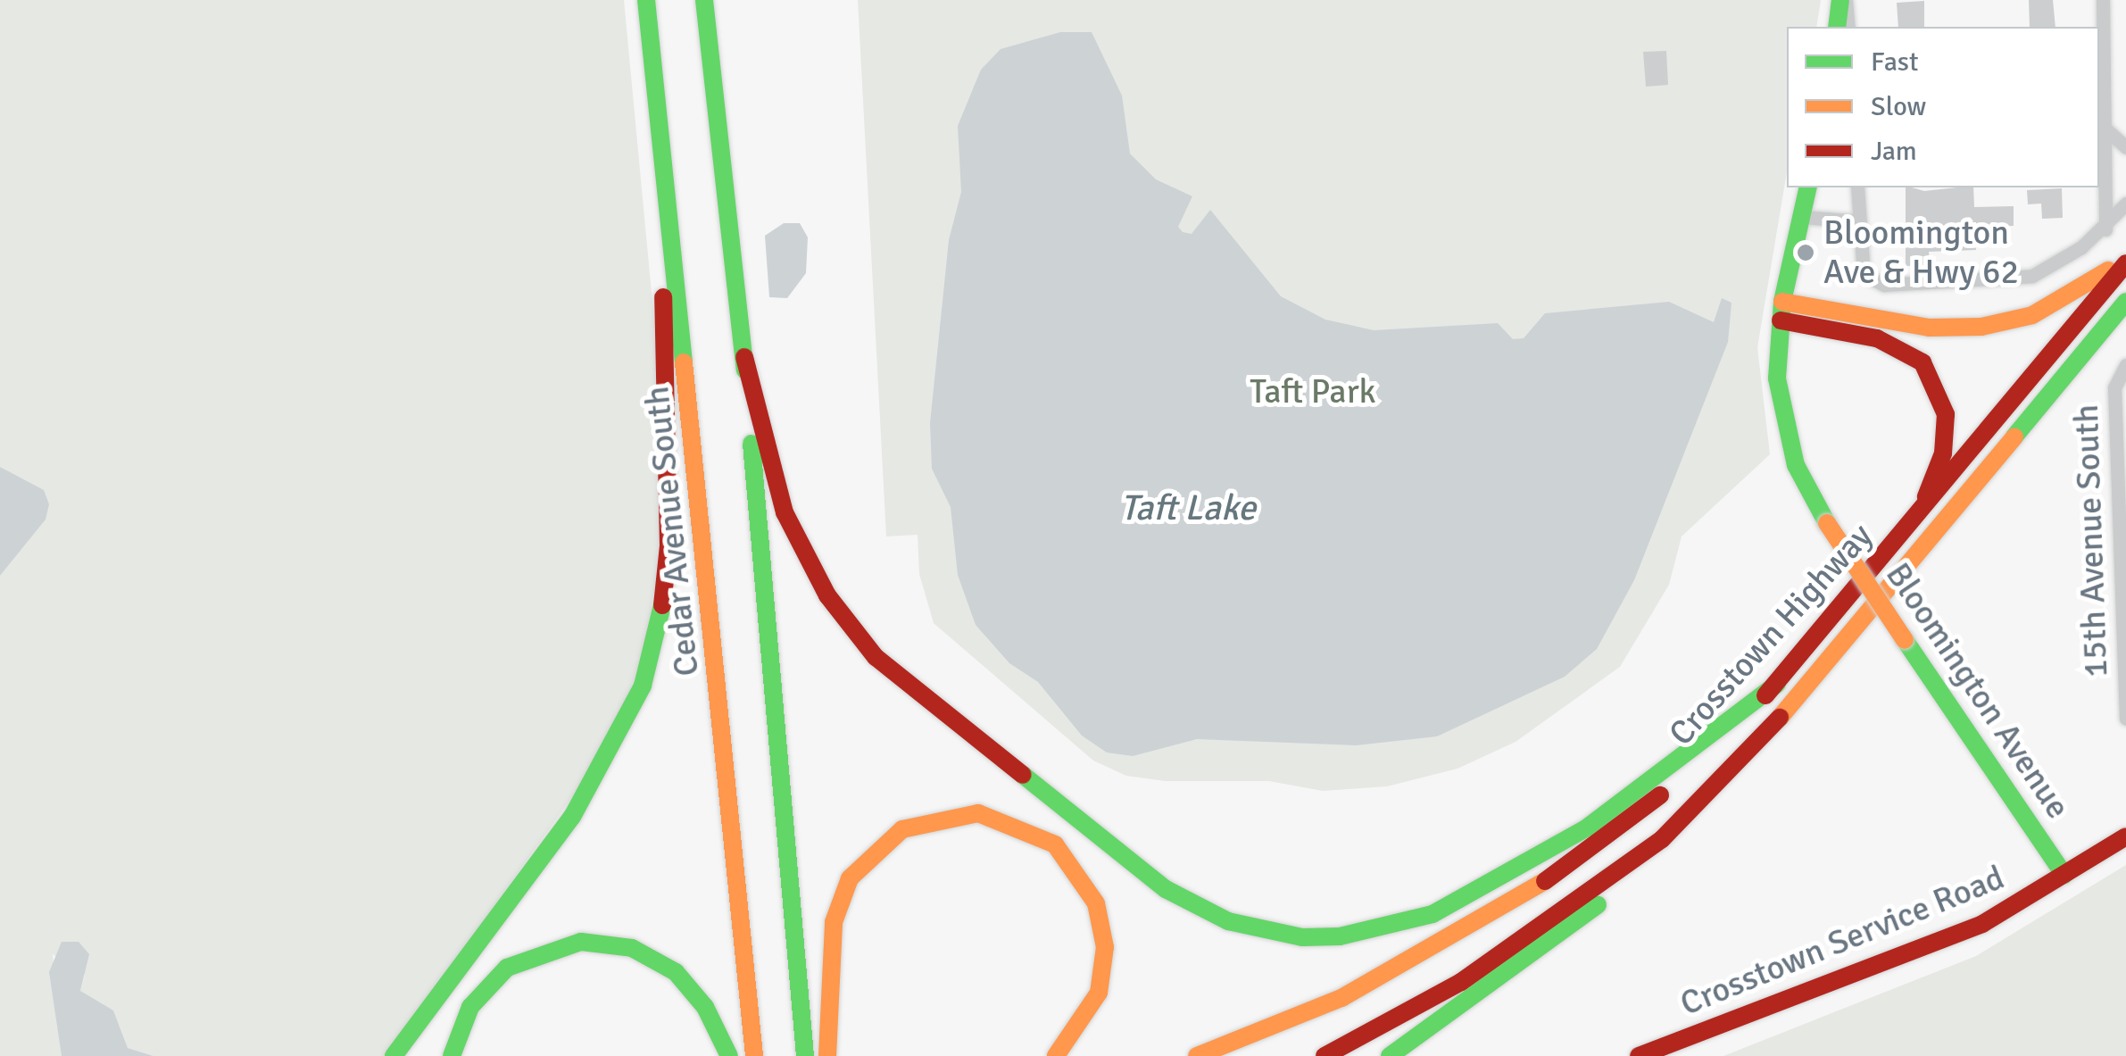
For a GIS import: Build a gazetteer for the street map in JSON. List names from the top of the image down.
{
  "streets": {
    "main road": [
      "Cedar Avenue South",
      "Crosstown Highway",
      "Bloomington Avenue",
      "Crosstown Service Road"
    ],
    "street": ["15th Avenue South"]
  },
  "crossings": [
    ["Bloomington Avenue", "Crosstown Service Road"]
  ],
  "water": ["Taft Lake"],
  "parks": ["Taft Park"],
  "places": ["Bloomington Ave & Hwy 62"],
  "legend": ["Fast", "Slow", "Jam"]
}
